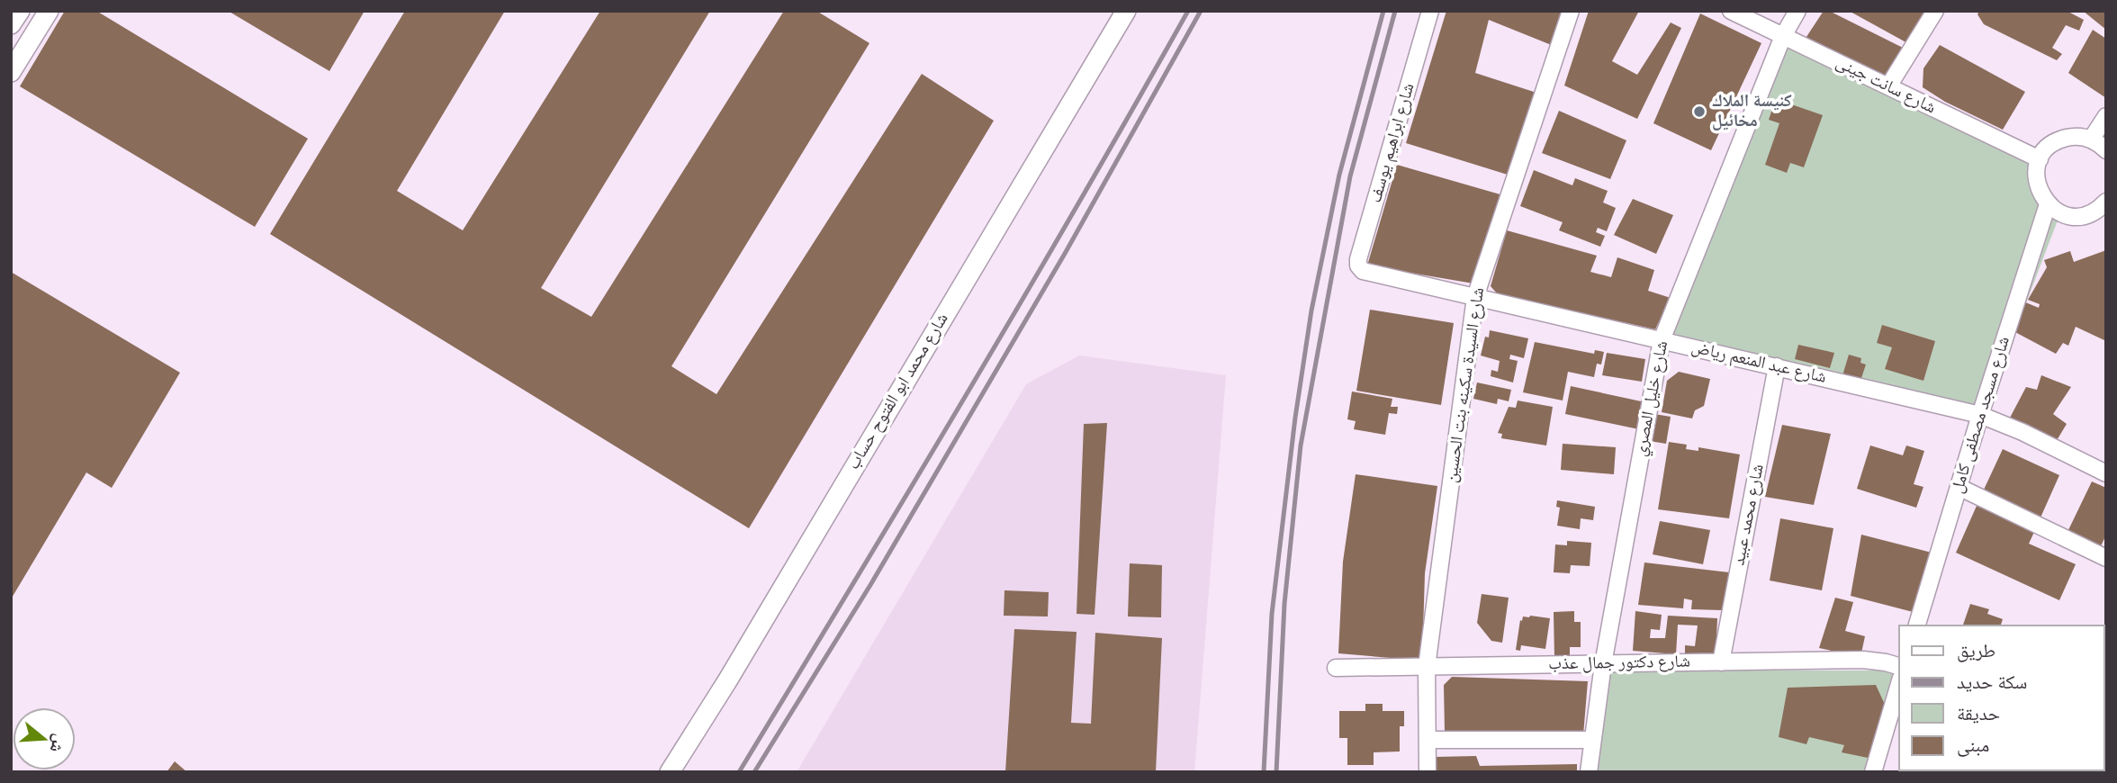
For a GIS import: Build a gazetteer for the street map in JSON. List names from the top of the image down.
{
  "streets": {
    "street": [
      "شارع سانت جينى",
      "شارع ابراهيم يوسف",
      "شارع عبد المنعم رياض",
      "شارع السيدة سكينه بنت الحسين",
      "شارع محمد ابو الفتوح حساب",
      "شارع خليل المصري",
      "شارع مسجد مصطفى كامل",
      "شارع محمد عبيد",
      "شارع دكتور جمال عذب"
    ]
  },
  "crossings": [
    ["شارع سانت جينى", "شارع خليل المصري"],
    ["شارع ابراهيم يوسف", "شارع عبد المنعم رياض"],
    ["شارع عبد المنعم رياض", "شارع السيدة سكينه بنت الحسين"],
    ["شارع عبد المنعم رياض", "شارع خليل المصري"],
    ["شارع عبد المنعم رياض", "شارع مسجد مصطفى كامل"],
    ["شارع عبد المنعم رياض", "شارع محمد عبيد"],
    ["شارع السيدة سكينه بنت الحسين", "شارع دكتور جمال عذب"],
    ["شارع خليل المصري", "شارع دكتور جمال عذب"],
    ["شارع محمد عبيد", "شارع دكتور جمال عذب"]
  ],
  "places": ["كنيسة الملاك مخائيل"],
  "legend": [
    "طريق",
    "سكة حديد",
    "حديقة",
    "مبنى"
  ],
  "north": "right"
}
